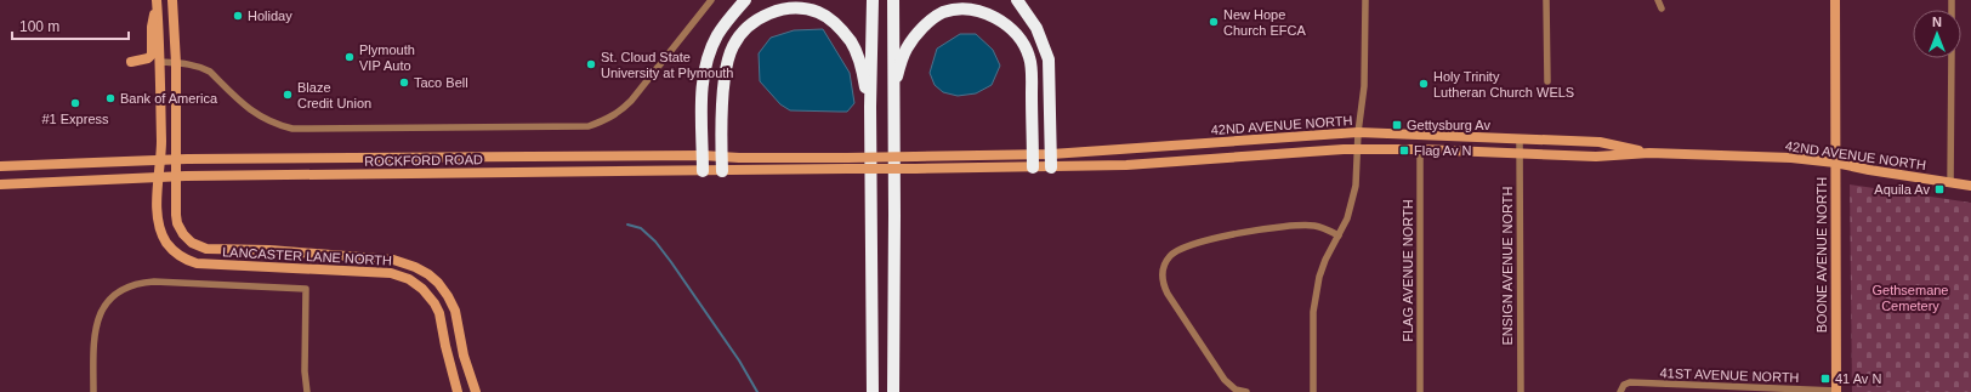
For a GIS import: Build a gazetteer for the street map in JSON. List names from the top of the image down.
{
  "streets": {
    "main road": [
      "42ND AVENUE NORTH",
      "ROCKFORD ROAD",
      "BOONE AVENUE NORTH",
      "LANCASTER LANE NORTH"
    ],
    "street": ["ENSIGN AVENUE NORTH", "FLAG AVENUE NORTH", "41ST AVENUE NORTH"]
  },
  "crossings": [
    ["42ND AVENUE NORTH", "ROCKFORD ROAD"],
    ["42ND AVENUE NORTH", "BOONE AVENUE NORTH"],
    ["42ND AVENUE NORTH", "ENSIGN AVENUE NORTH"],
    ["42ND AVENUE NORTH", "FLAG AVENUE NORTH"],
    ["ROCKFORD ROAD", "LANCASTER LANE NORTH"],
    ["BOONE AVENUE NORTH", "41ST AVENUE NORTH"]
  ],
  "parks": ["Gethsemane Cemetery"],
  "places": {
    "other": [
      "Holiday",
      "New Hope Church EFCA",
      "Plymouth VIP Auto",
      "St. Cloud State University at Plymouth",
      "Taco Bell",
      "Holy Trinity Lutheran Church WELS",
      "Blaze Credit Union",
      "Bank of America",
      "#1 Express"
    ],
    "transit": [
      "Gettysburg Av",
      "Flag Av N",
      "Aquila Av",
      "41 Av N"
    ]
  },
  "scale_bar": "100 m",
  "north": "top"
}
